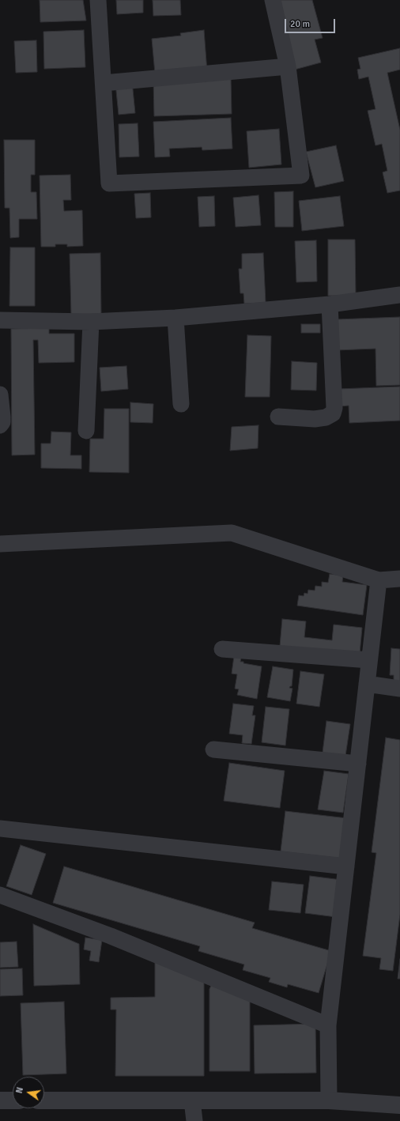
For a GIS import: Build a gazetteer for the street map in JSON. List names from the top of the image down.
{
  "scale_bar": "20 m",
  "north": "left"
}
